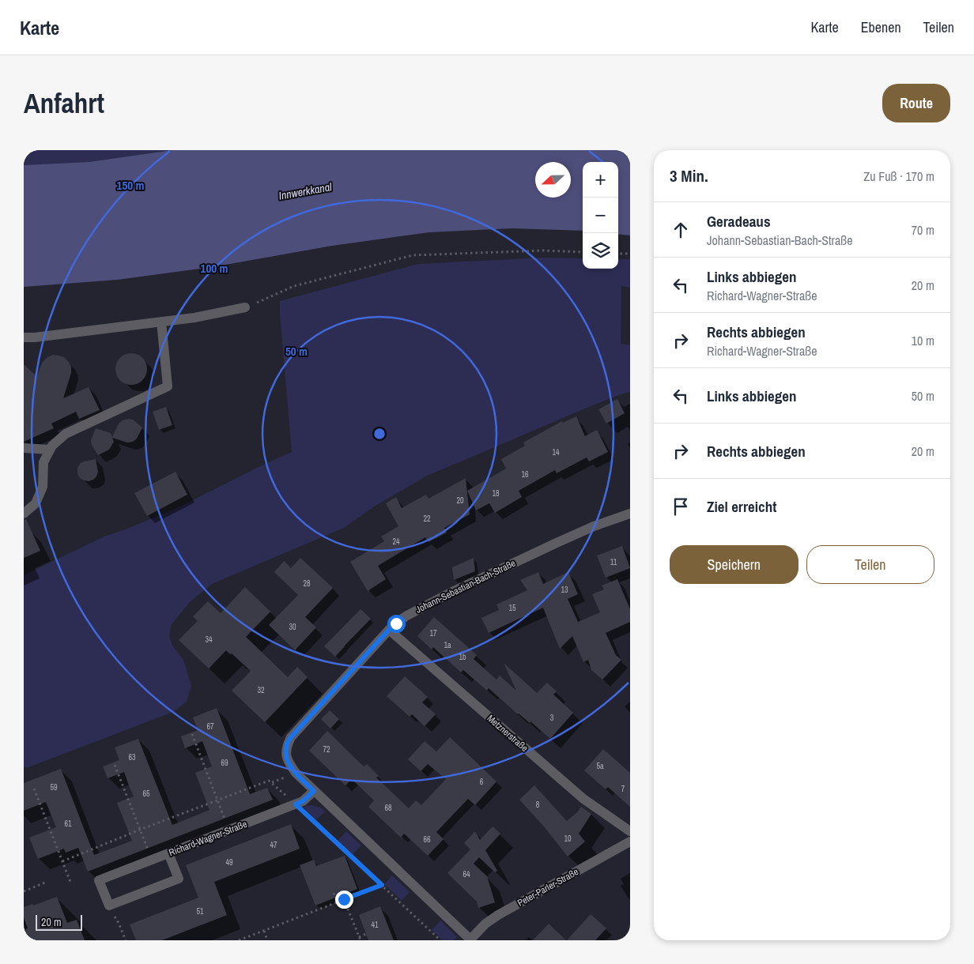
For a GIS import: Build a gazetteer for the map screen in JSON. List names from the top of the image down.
{
  "streets": {
    "street": [
      "Johann-Sebastian-Bach-Straße",
      "Metznerstraße",
      "Richard-Wagner-Straße",
      "Peter-Parler-Straße"
    ]
  },
  "crossings": [
    ["Johann-Sebastian-Bach-Straße", "Metznerstraße"],
    ["Johann-Sebastian-Bach-Straße", "Richard-Wagner-Straße"]
  ],
  "water": ["Innwerkkanal"],
  "house_numbers": [
    "14",
    "16",
    "18",
    "20",
    "22",
    "24",
    "11",
    "28",
    "13",
    "15",
    "30",
    "17",
    "34",
    "1a",
    "1b",
    "32",
    "3",
    "67",
    "72",
    "63",
    "69",
    "5a",
    "6",
    "59",
    "7",
    "65",
    "8",
    "68",
    "61",
    "10",
    "66",
    "47",
    "49",
    "64",
    "51",
    "41"
  ],
  "scale_bar": "20 m",
  "north": "left",
  "page": {
    "header": "Karte",
    "nav": ["Karte", "Ebenen", "Teilen"],
    "buttons": [
      "Route",
      ["Speichern", "Teilen"]
    ],
    "title": "Anfahrt",
    "heading": ["3 Min.", "Zu Fuß · 170 m"],
    "map_buttons": ["+", "−"],
    "list": [
      ["Geradeaus", "Johann-Sebastian-Bach-Straße", "70 m"],
      ["Links abbiegen", "Richard-Wagner-Straße", "20 m"],
      ["Rechts abbiegen", "Richard-Wagner-Straße", "10 m"],
      ["Links abbiegen", "50 m"],
      ["Rechts abbiegen", "20 m"],
      "Ziel erreicht"
    ],
    "scale": "20 m"
  },
  "rings": ["150 m", "100 m", "50 m"]
}
